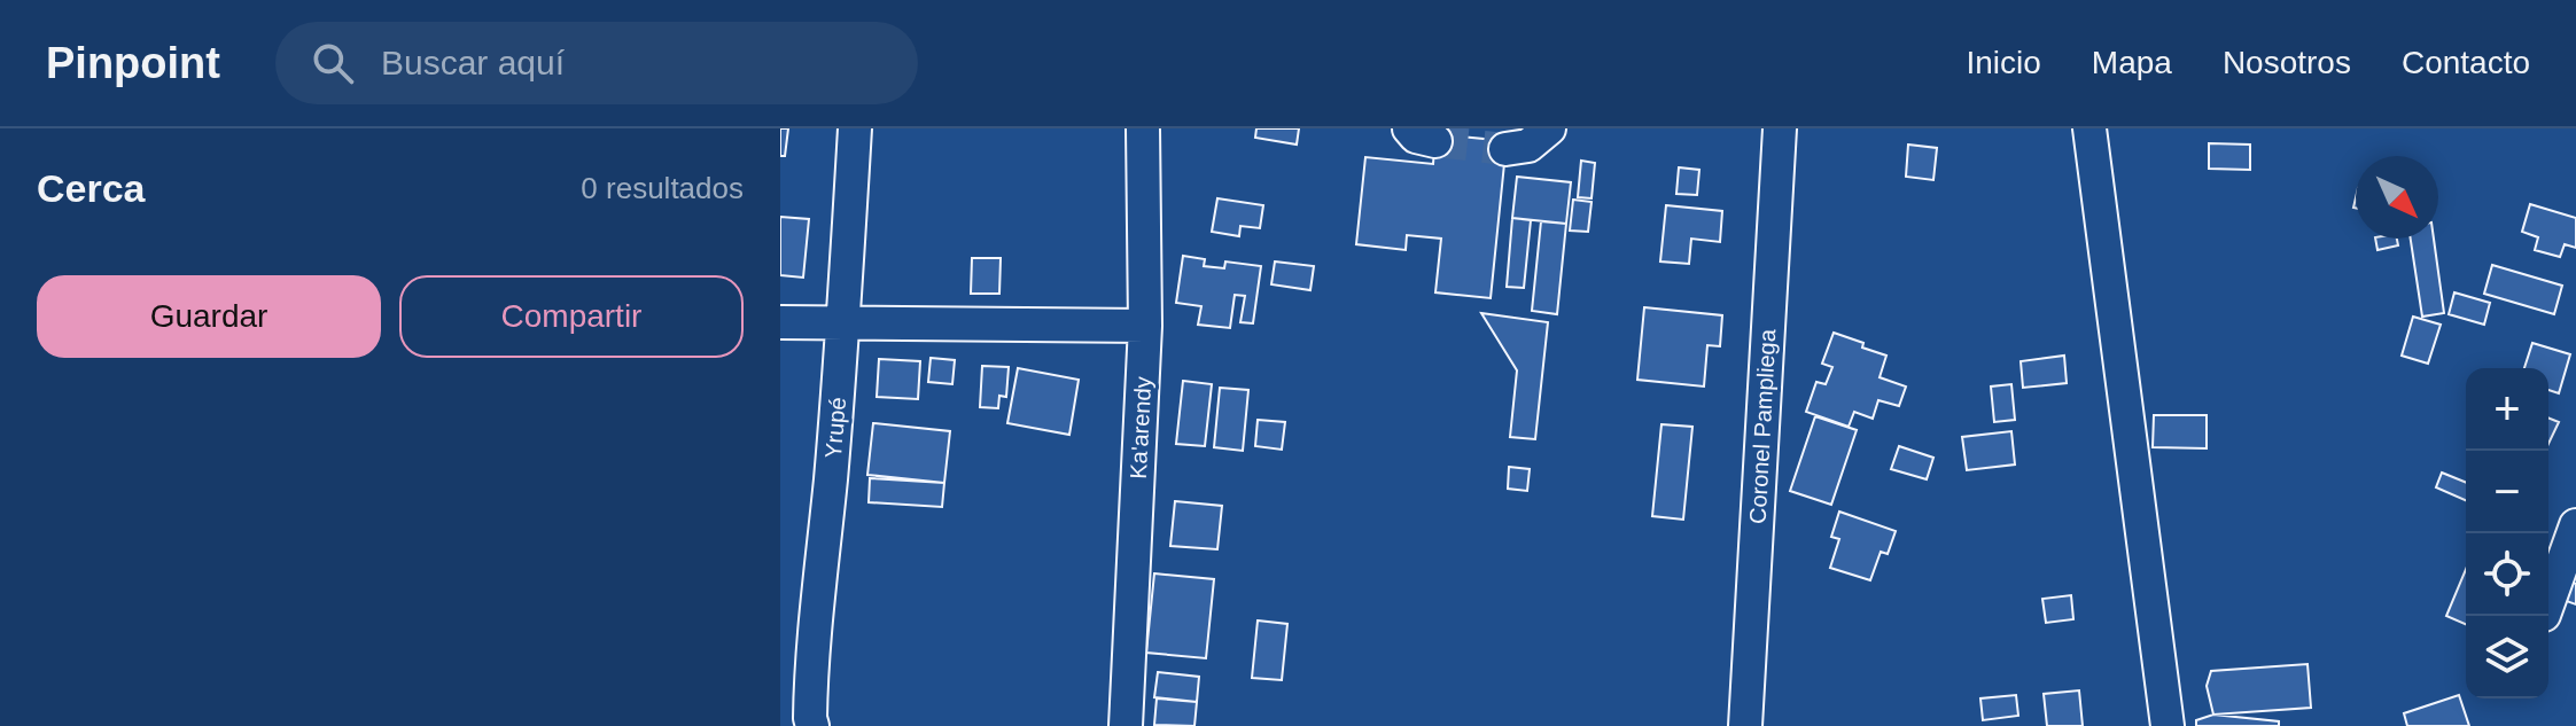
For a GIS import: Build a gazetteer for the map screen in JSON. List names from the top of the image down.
{
  "streets": {
    "street": ["Coronel Pampliega", "Yrupé", "Ka'arendy"]
  },
  "north": "bottom right",
  "page": {
    "header": "Pinpoint",
    "search": "Buscar aquí",
    "nav": [
      "Inicio",
      "Mapa",
      "Nosotros",
      "Contacto"
    ],
    "heading": ["Cerca", "0 resultados"],
    "buttons": ["Guardar", "Compartir"],
    "map_buttons": ["+", "−"]
  }
}
